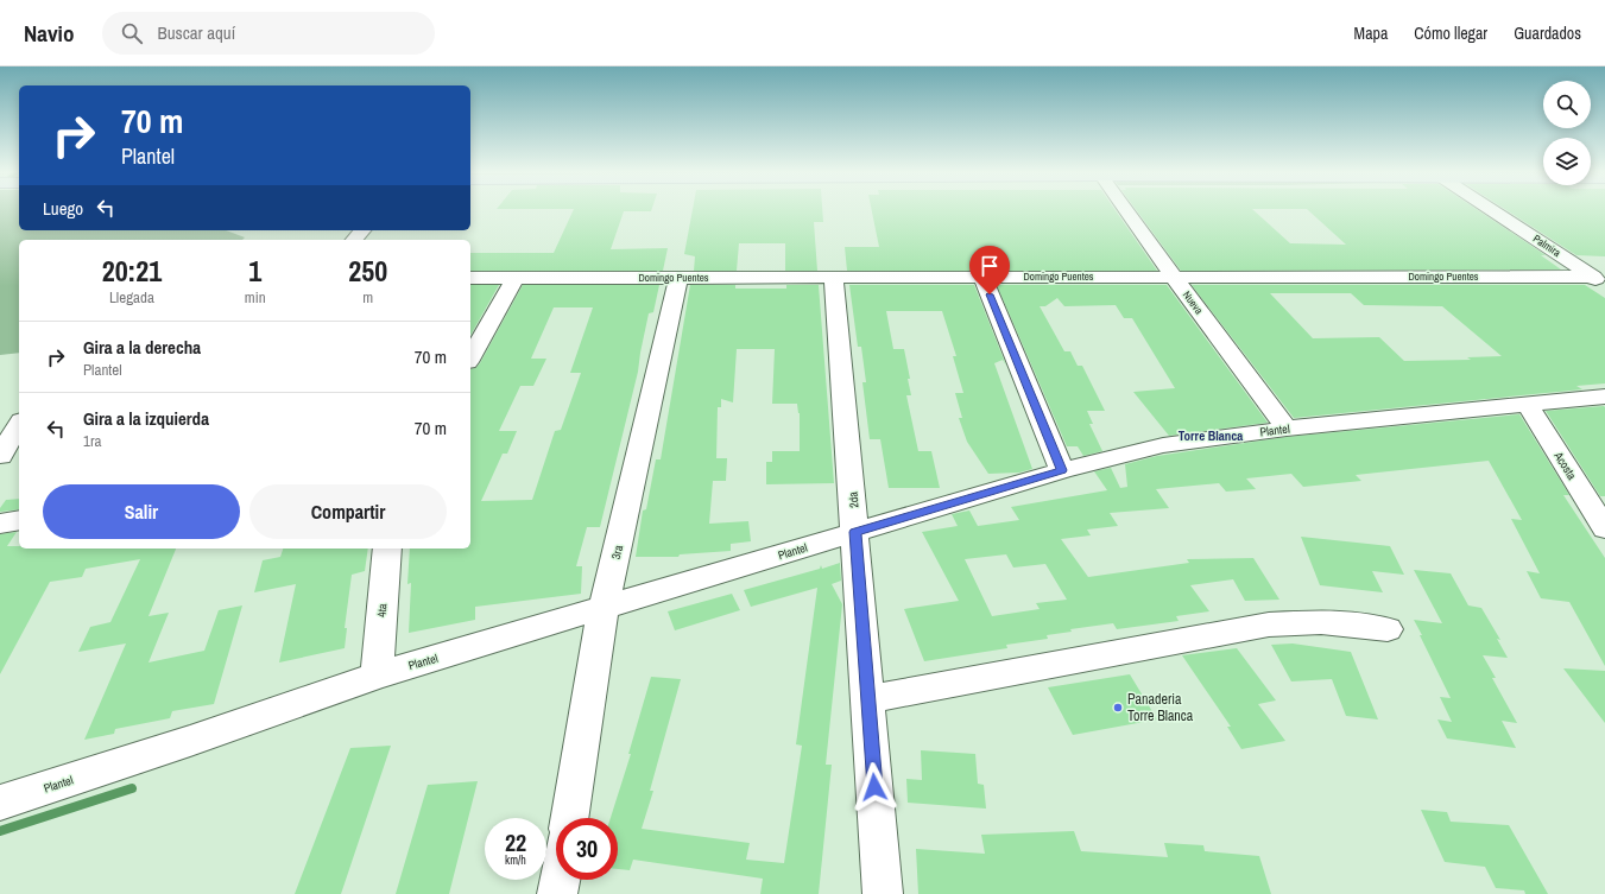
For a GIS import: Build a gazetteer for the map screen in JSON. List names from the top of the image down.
{
  "streets": {
    "street": [
      "Palmira",
      "Domingo Puentes",
      "Nueva",
      "Plantel",
      "Acosta",
      "2da",
      "3ra",
      "4ta"
    ]
  },
  "crossings": [
    ["Palmira", "Domingo Puentes"],
    ["Domingo Puentes", "Nueva"],
    ["Domingo Puentes", "2da"],
    ["Domingo Puentes", "3ra"],
    ["Nueva", "Plantel"],
    ["Plantel", "Acosta"],
    ["Plantel", "2da"],
    ["Plantel", "3ra"],
    ["Plantel", "4ta"]
  ],
  "districts": ["Torre Blanca"],
  "places": ["Panaderia Torre Blanca"],
  "page": {
    "header": "Navio",
    "search": "Buscar aquí",
    "nav": ["Mapa", "Cómo llegar", "Guardados"],
    "turn": ["70 m", "Plantel"],
    "then": "Luego",
    "eta": [
      "20:21",
      "Llegada",
      "1",
      "min",
      "250",
      "m"
    ],
    "list": [
      {
        "name": "Gira a la derecha",
        "note": "Plantel",
        "value": "70 m"
      },
      {
        "name": "Gira a la izquierda",
        "note": "1ra",
        "value": "70 m"
      }
    ],
    "buttons": ["Salir", "Compartir"],
    "speed": "22 km/h",
    "limit": "30"
  }
}
